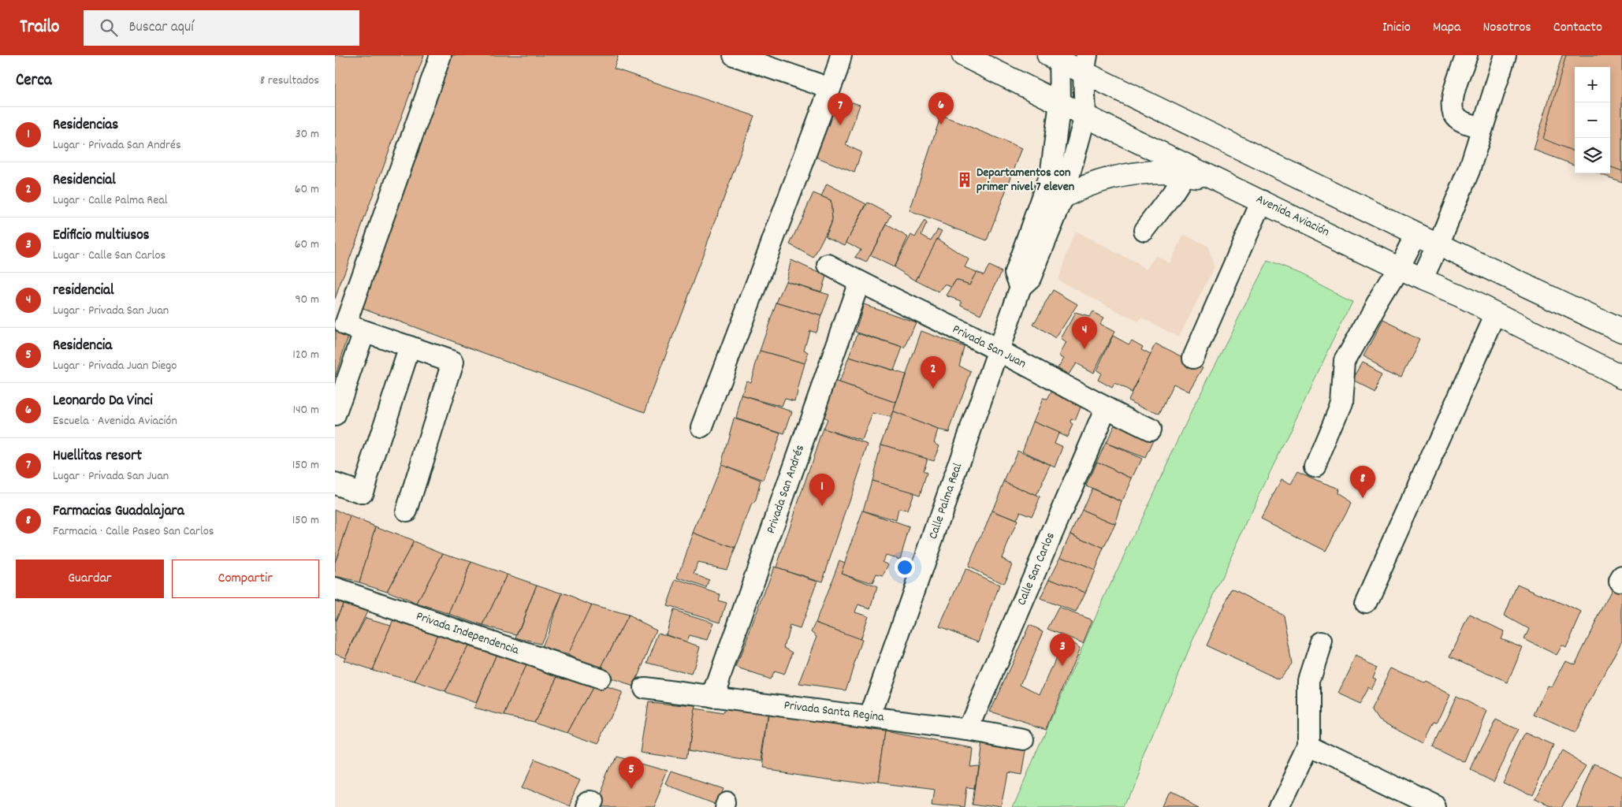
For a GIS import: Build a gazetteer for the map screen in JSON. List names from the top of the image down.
{
  "streets": {
    "main road": ["Avenida Aviación"],
    "street": [
      "Privada San Juan",
      "Privada San Andrés",
      "Calle Palma Real",
      "Calle San Carlos",
      "Privada Independencia",
      "Privada Santa Regina"
    ]
  },
  "crossings": [
    ["Avenida Aviación", "Calle Palma Real"],
    ["Privada San Juan", "Privada San Andrés"],
    ["Privada San Juan", "Calle Palma Real"],
    ["Privada San Juan", "Calle San Carlos"],
    ["Privada San Andrés", "Privada Santa Regina"],
    ["Calle Palma Real", "Privada Santa Regina"],
    ["Calle San Carlos", "Privada Santa Regina"]
  ],
  "places": {
    "building": ["Departamentos con primer nivel 7 eleven"]
  },
  "page": {
    "header": "Trailo",
    "search": "Buscar aquí",
    "nav": [
      "Inicio",
      "Mapa",
      "Nosotros",
      "Contacto"
    ],
    "heading": ["Cerca", "8 resultados"],
    "map_buttons": ["+", "−"],
    "pins": [
      "6",
      "7",
      "4",
      "2",
      "8",
      "1",
      "3",
      "5"
    ],
    "list": [
      {
        "mark": "1",
        "name": "Residencias",
        "note": "Lugar · Privada San Andrés",
        "value": "30 m"
      },
      {
        "mark": "2",
        "name": "Residencial",
        "note": "Lugar · Calle Palma Real",
        "value": "60 m"
      },
      {
        "mark": "3",
        "name": "Edificio multiusos",
        "note": "Lugar · Calle San Carlos",
        "value": "60 m"
      },
      {
        "mark": "4",
        "name": "residencial",
        "note": "Lugar · Privada San Juan",
        "value": "90 m"
      },
      {
        "mark": "5",
        "name": "Residencia",
        "note": "Lugar · Privada Juan Diego",
        "value": "120 m"
      },
      {
        "mark": "6",
        "name": "Leonardo Da Vinci",
        "note": "Escuela · Avenida Aviación",
        "value": "140 m"
      },
      {
        "mark": "7",
        "name": "Huellitas resort",
        "note": "Lugar · Privada San Juan",
        "value": "150 m"
      },
      {
        "mark": "8",
        "name": "Farmacias Guadalajara",
        "note": "Farmacia · Calle Paseo San Carlos",
        "value": "150 m"
      }
    ],
    "buttons": ["Guardar", "Compartir"]
  }
}
